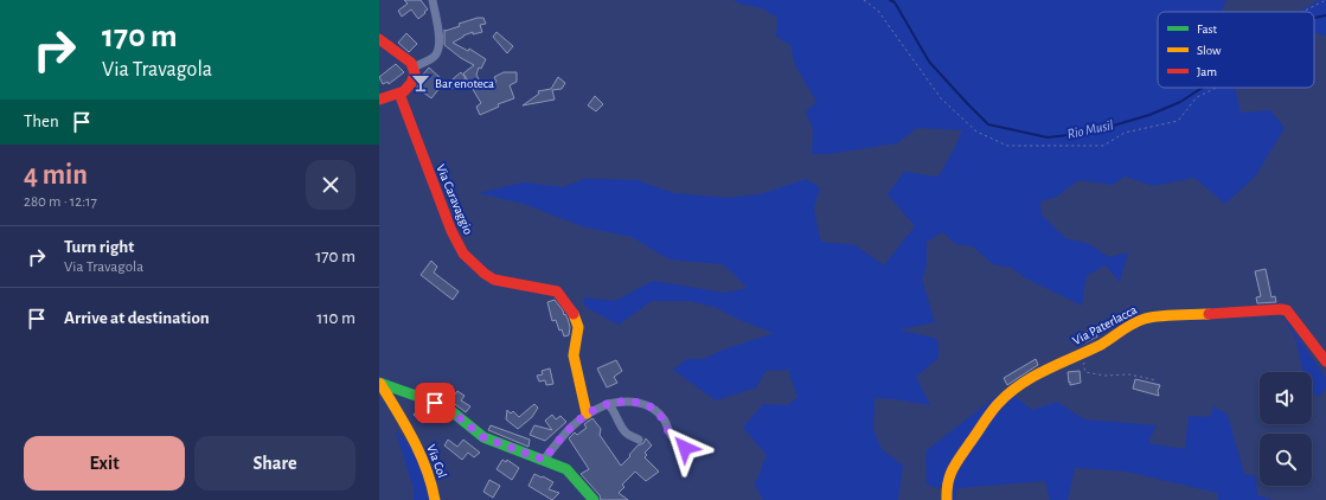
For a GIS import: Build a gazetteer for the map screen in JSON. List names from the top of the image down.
{
  "streets": {
    "street": ["Via Caravaggio", "Via Paterlacca", "Via Col"]
  },
  "water": ["Rio Musil"],
  "places": {
    "bar": ["Bar enoteca"]
  },
  "legend": ["Fast", "Slow", "Jam"],
  "page": {
    "turn": ["170 m", "Via Travagola"],
    "then": "Then",
    "heading": ["4 min", "280 m · 12:17"],
    "list": [
      {
        "name": "Turn right",
        "note": "Via Travagola",
        "value": "170 m"
      },
      {
        "name": "Arrive at destination",
        "value": "110 m"
      }
    ],
    "buttons": ["Exit", "Share"]
  }
}
